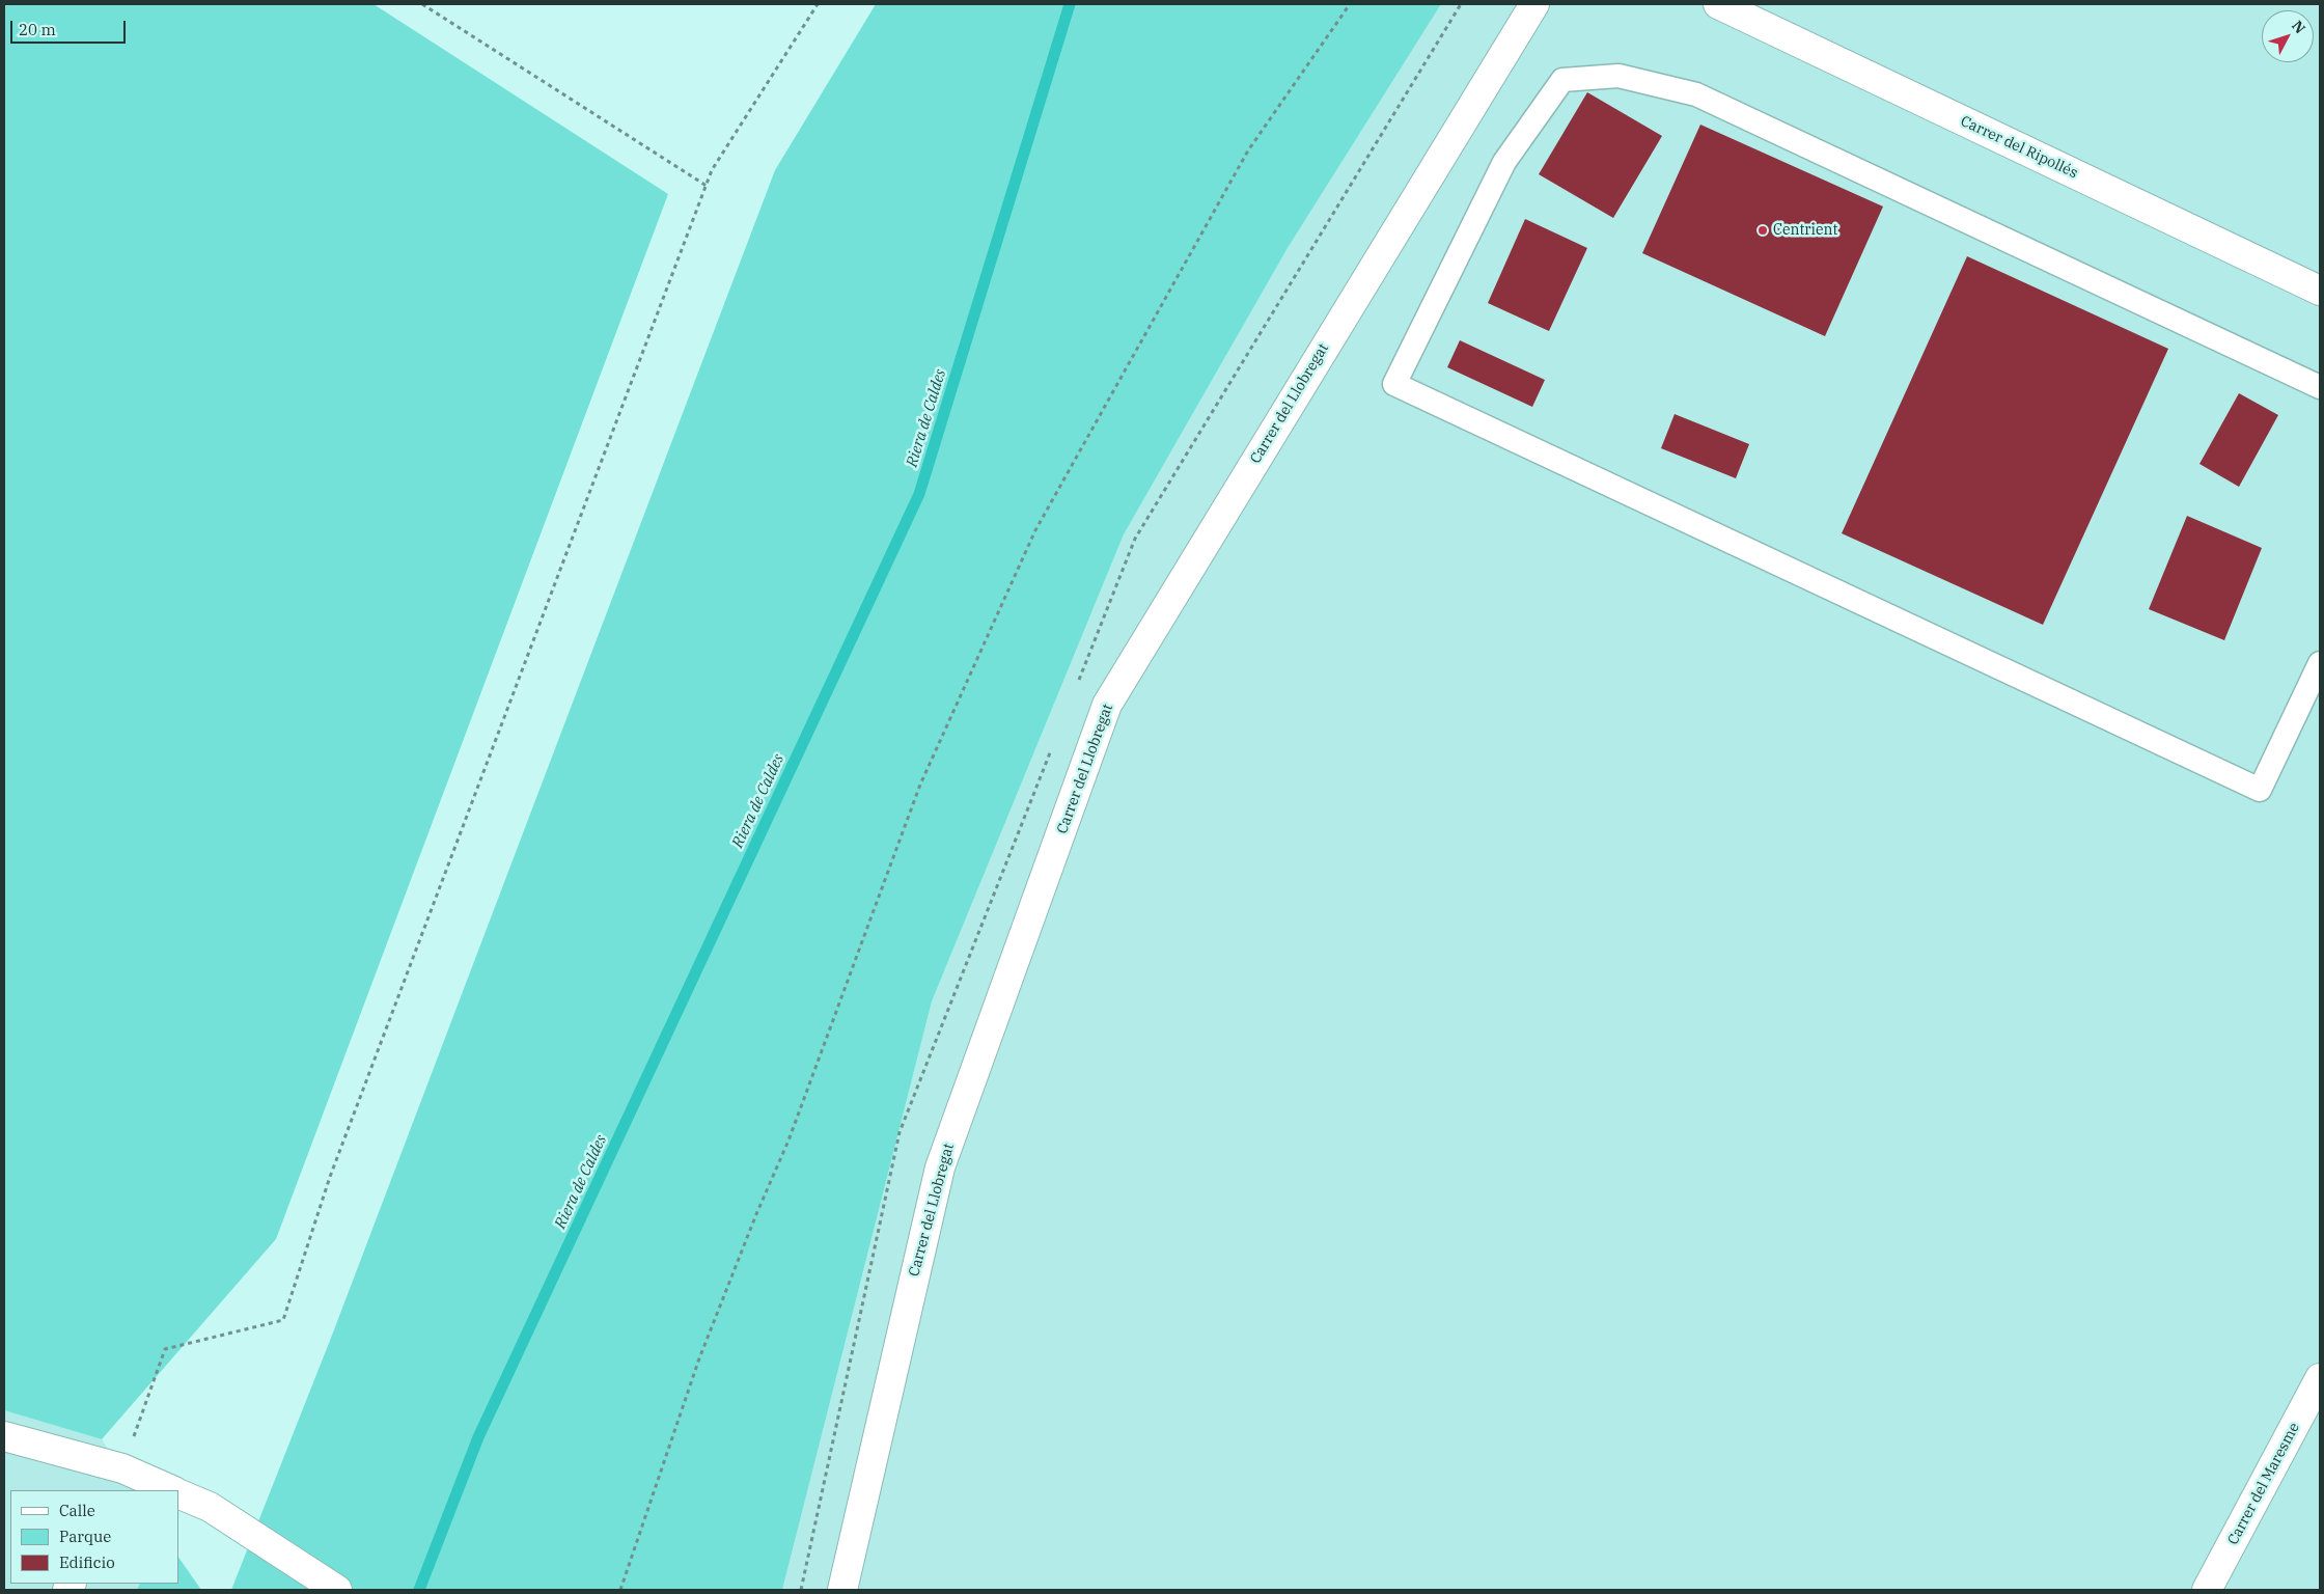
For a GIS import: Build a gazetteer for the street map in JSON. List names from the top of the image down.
{
  "streets": {
    "street": ["Carrer del Ripollés", "Carrer del Llobregat", "Carrer del Maresme"]
  },
  "water": ["Riera de Caldes"],
  "places": ["Centrient"],
  "legend": ["Calle", "Parque", "Edificio"],
  "scale_bar": "20 m",
  "north": "top right"
}
